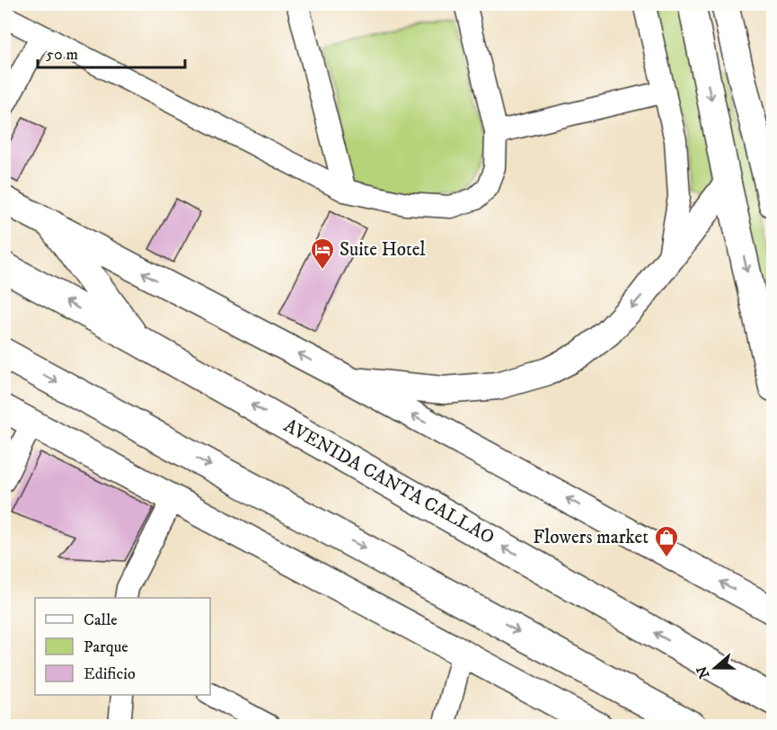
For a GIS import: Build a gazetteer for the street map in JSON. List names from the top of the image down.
{
  "streets": {
    "highway": ["AVENIDA CANTA CALLAO"]
  },
  "places": {
    "hotel": ["Suite Hotel"],
    "shop": ["Flowers market"]
  },
  "legend": ["Calle", "Parque", "Edificio"],
  "scale_bar": "50 m",
  "north": "left"
}
